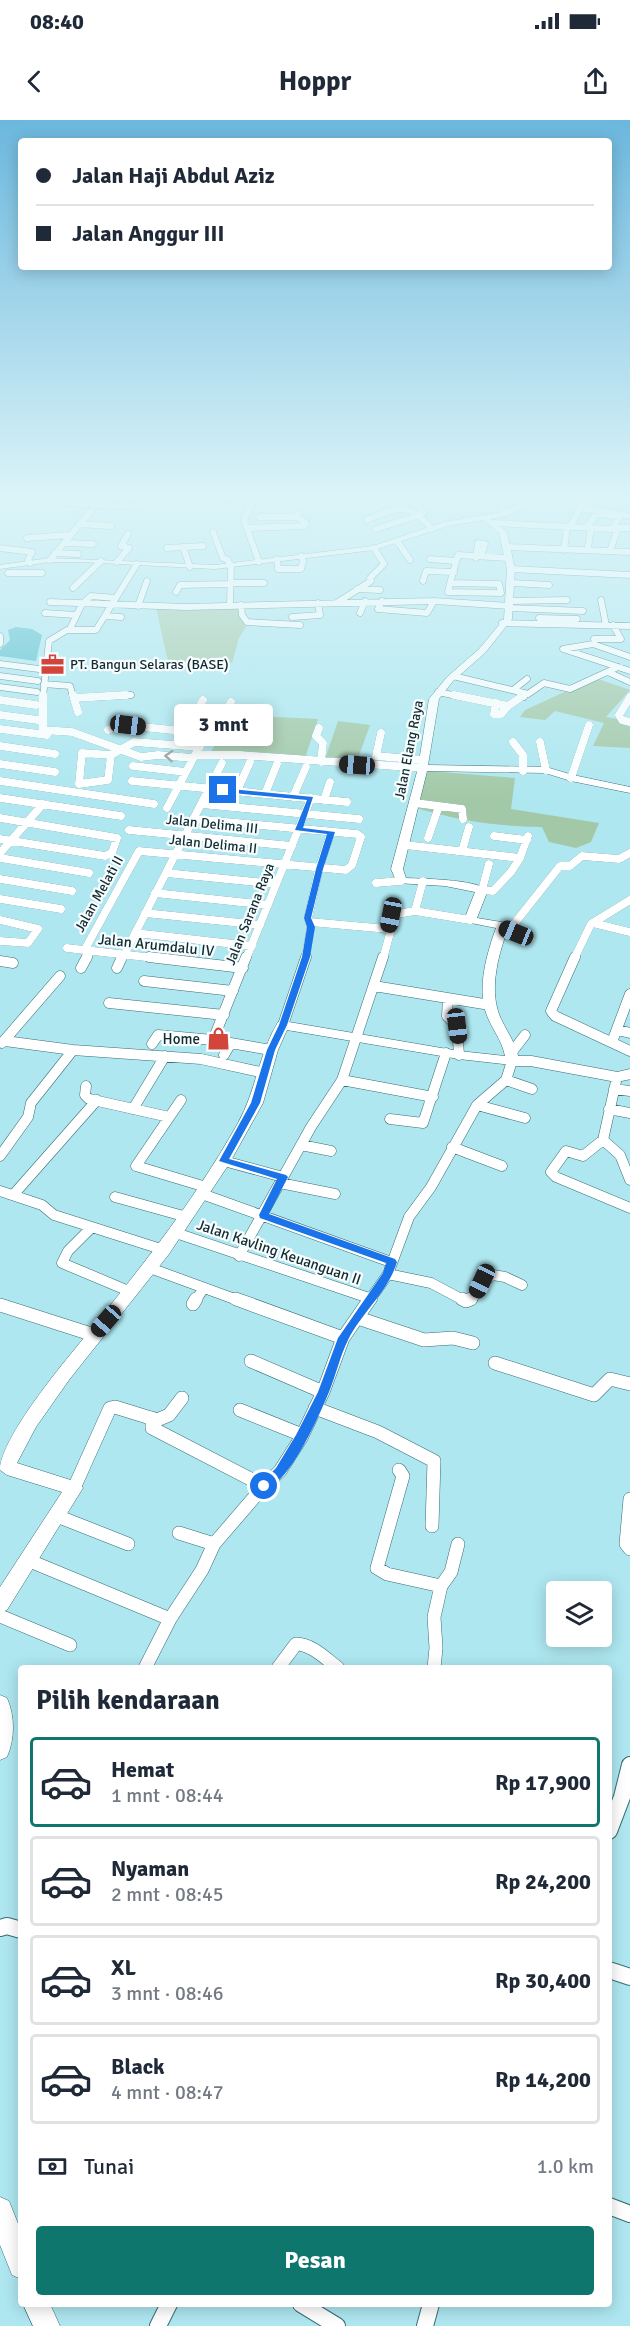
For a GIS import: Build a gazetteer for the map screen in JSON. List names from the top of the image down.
{
  "streets": {
    "street": [
      "Jalan Elang Raya",
      "Jalan Delima III",
      "Jalan Delima II",
      "Jalan Melati II",
      "Jalan Sarana Raya",
      "Jalan Arumdalu IV",
      "Jalan Kavling Keuanguan II"
    ]
  },
  "crossings": [
    ["Jalan Delima III", "Jalan Sarana Raya"],
    ["Jalan Delima II", "Jalan Melati II"],
    ["Jalan Delima II", "Jalan Sarana Raya"],
    ["Jalan Melati II", "Jalan Arumdalu IV"],
    ["Jalan Sarana Raya", "Jalan Arumdalu IV"]
  ],
  "places": {
    "office": ["PT. Bangun Selaras (BASE)"],
    "shop": ["Home"]
  },
  "page": {
    "status": "08:40",
    "header": "Hoppr",
    "banner": ["Jalan Haji Abdul Aziz", "Jalan Anggur III"],
    "bubble": "3 mnt",
    "heading": "Pilih kendaraan",
    "list": [
      {
        "name": "Hemat",
        "note": "1 mnt · 08:44",
        "value": "Rp 17,900"
      },
      {
        "name": "Nyaman",
        "note": "2 mnt · 08:45",
        "value": "Rp 24,200"
      },
      {
        "name": "XL",
        "note": "3 mnt · 08:46",
        "value": "Rp 30,400"
      },
      {
        "name": "Black",
        "note": "4 mnt · 08:47",
        "value": "Rp 14,200"
      }
    ],
    "pay": ["Tunai", "1.0 km"],
    "buttons": "Pesan"
  }
}
